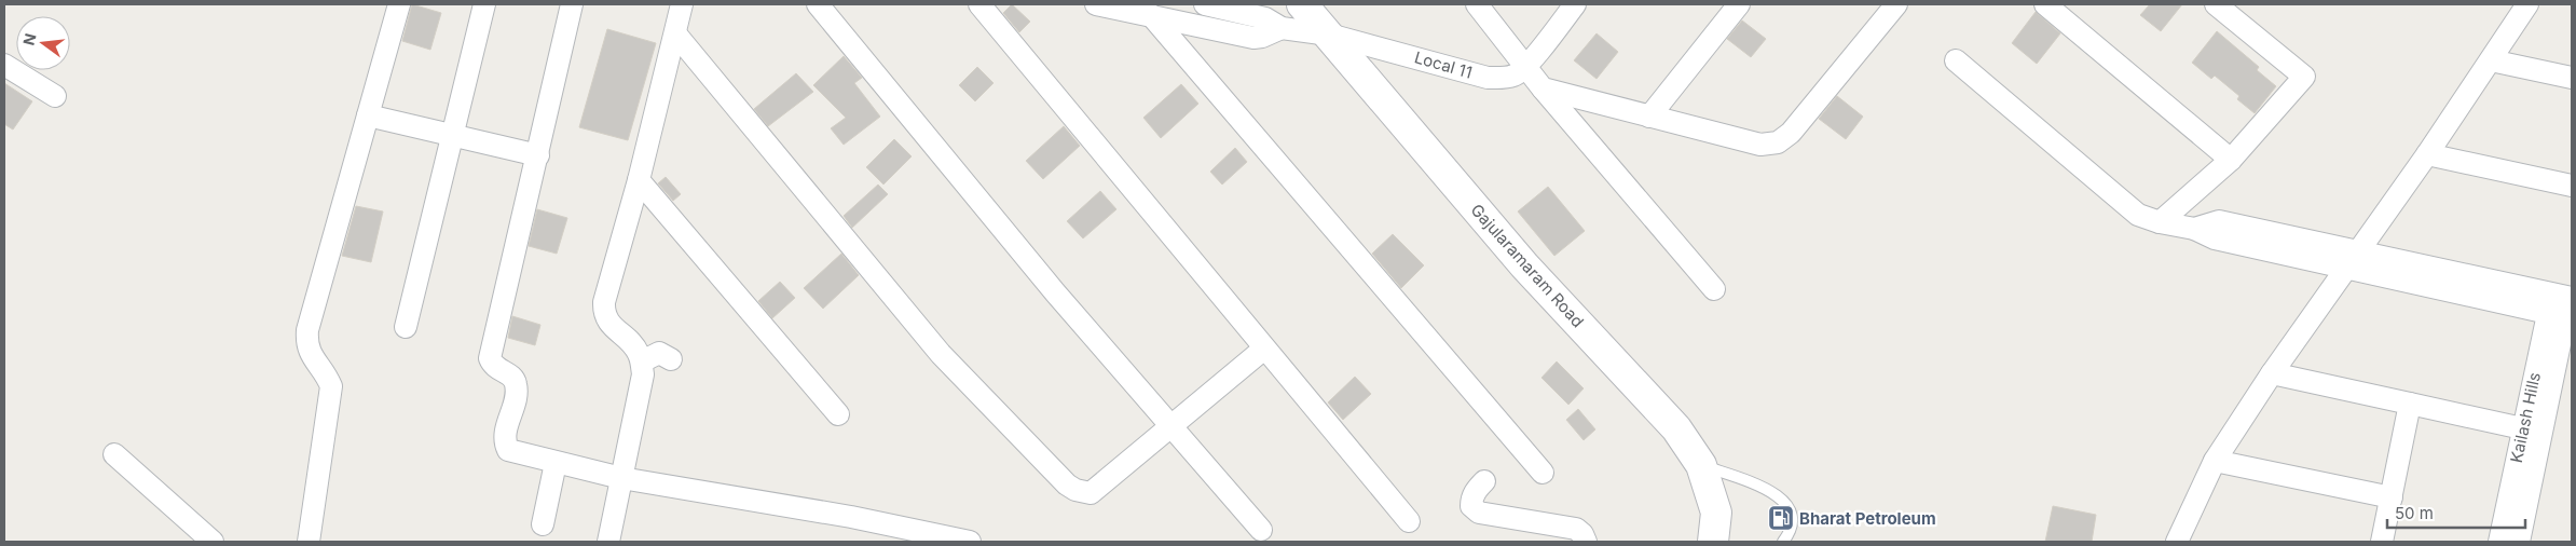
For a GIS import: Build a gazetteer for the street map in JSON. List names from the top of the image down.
{
  "streets": {
    "main road": ["Gajularamaram Road"],
    "street": ["Local 11", "Kailash Hills"]
  },
  "crossings": [
    ["Local 11", "Gajularamaram Road"]
  ],
  "places": {
    "fuel station": ["Bharat Petroleum"]
  },
  "scale_bar": "50 m",
  "north": "left"
}
